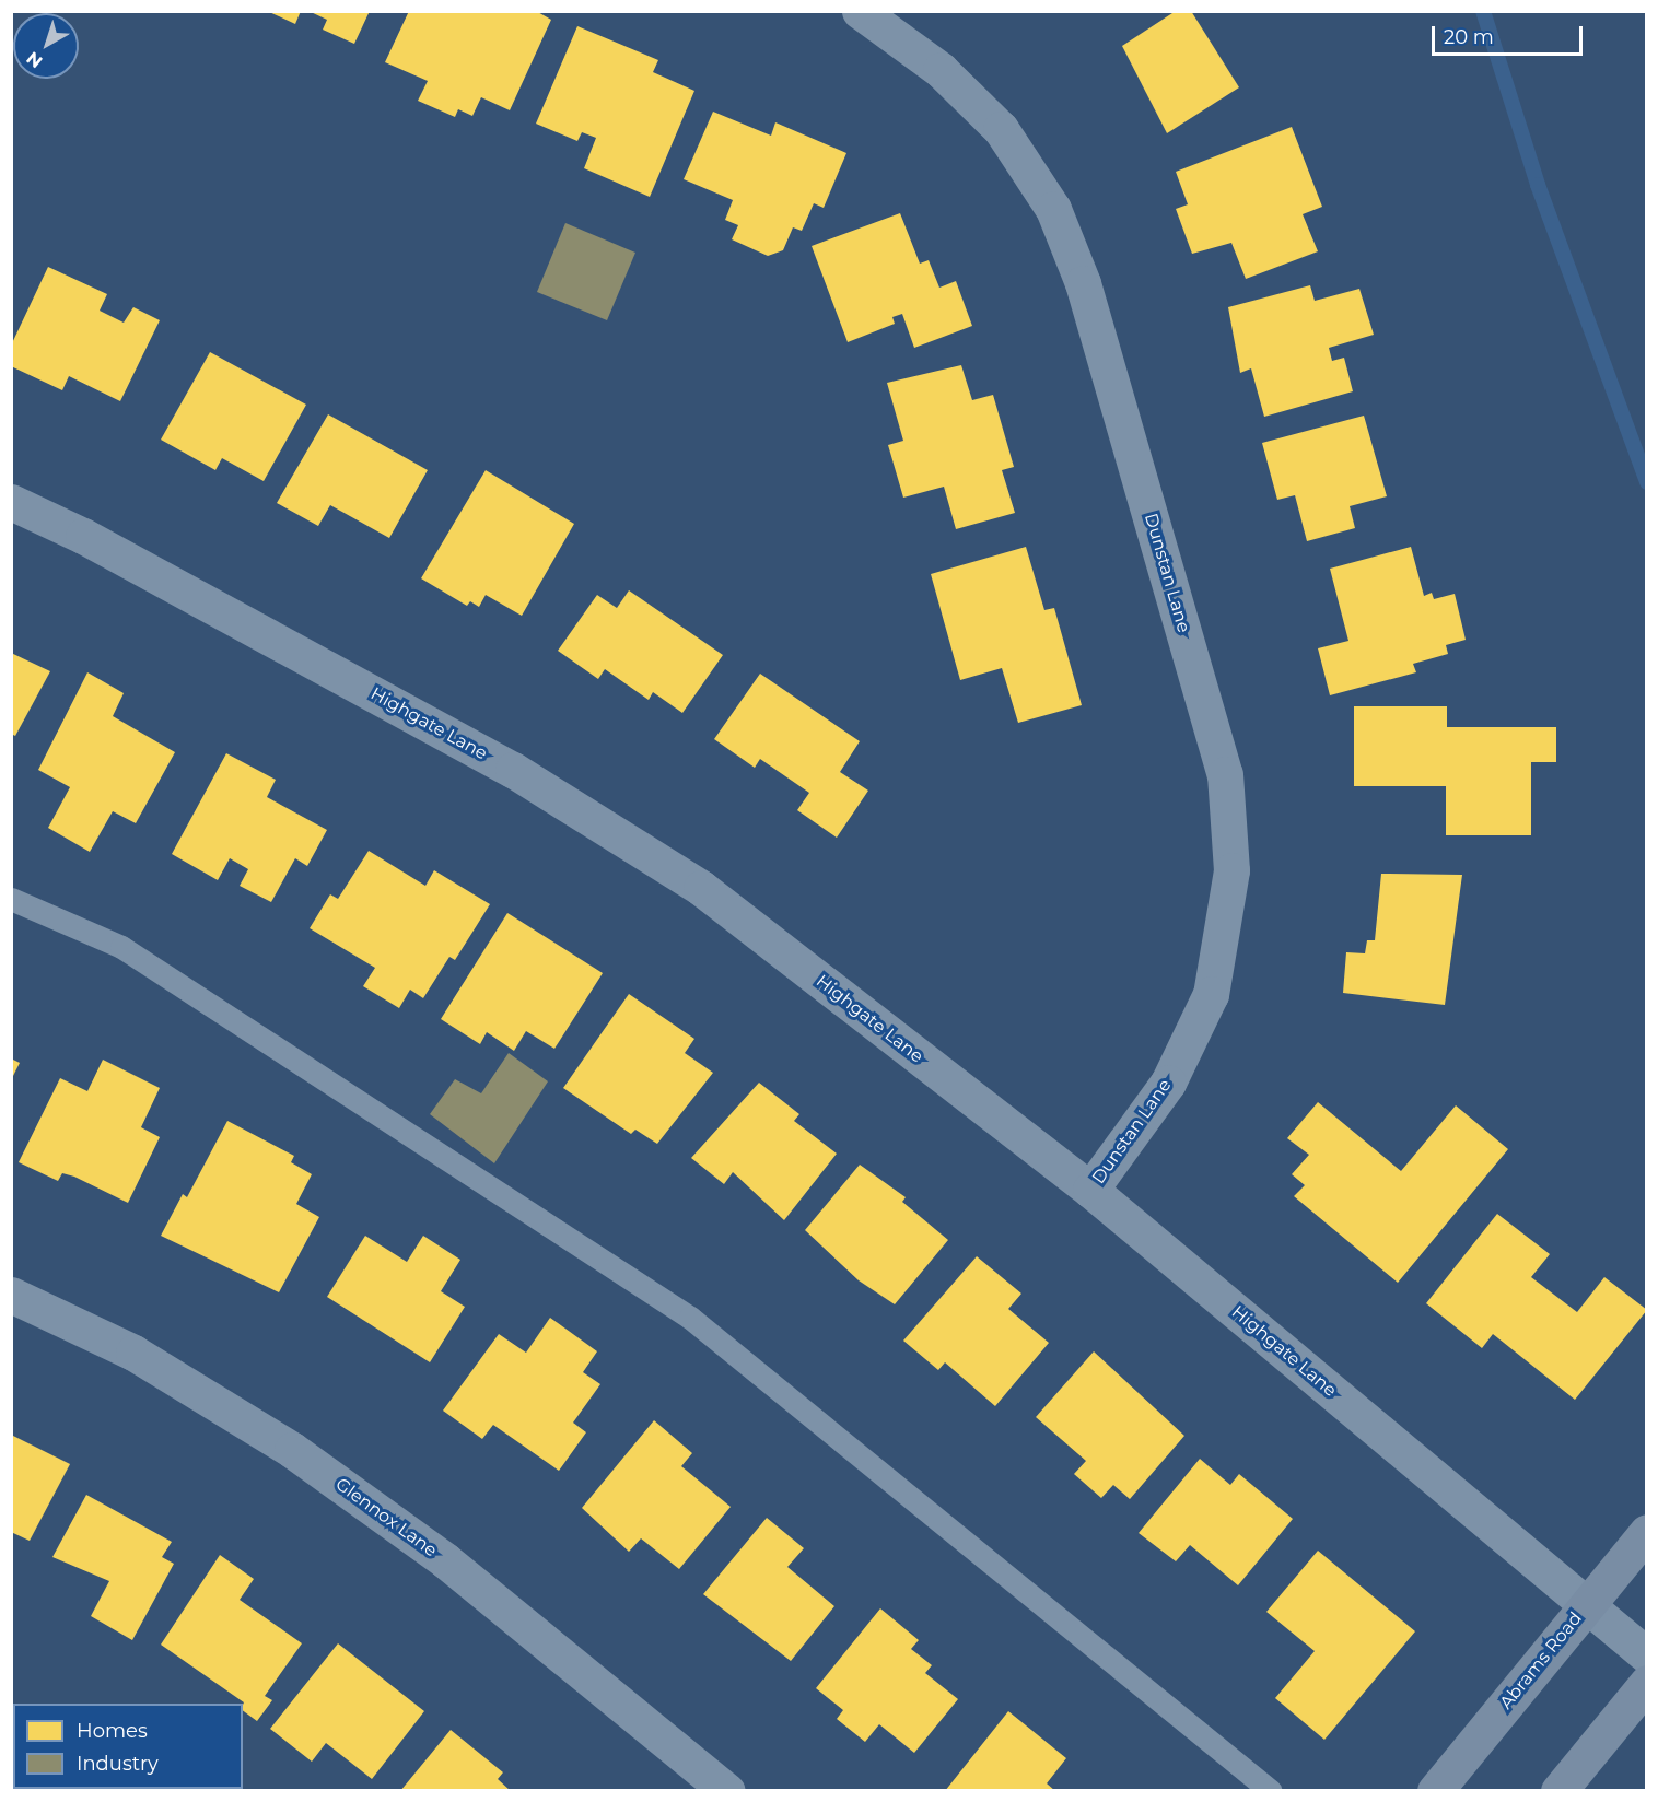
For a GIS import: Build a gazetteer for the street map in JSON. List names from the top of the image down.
{
  "streets": {
    "main road": ["Abrams Road"],
    "street": ["Dunstan Lane", "Highgate Lane", "Glennox Lane"]
  },
  "crossings": [
    ["Dunstan Lane", "Highgate Lane"],
    ["Highgate Lane", "Abrams Road"]
  ],
  "legend": ["Homes", "Industry"],
  "scale_bar": "20 m",
  "north": "bottom left"
}
